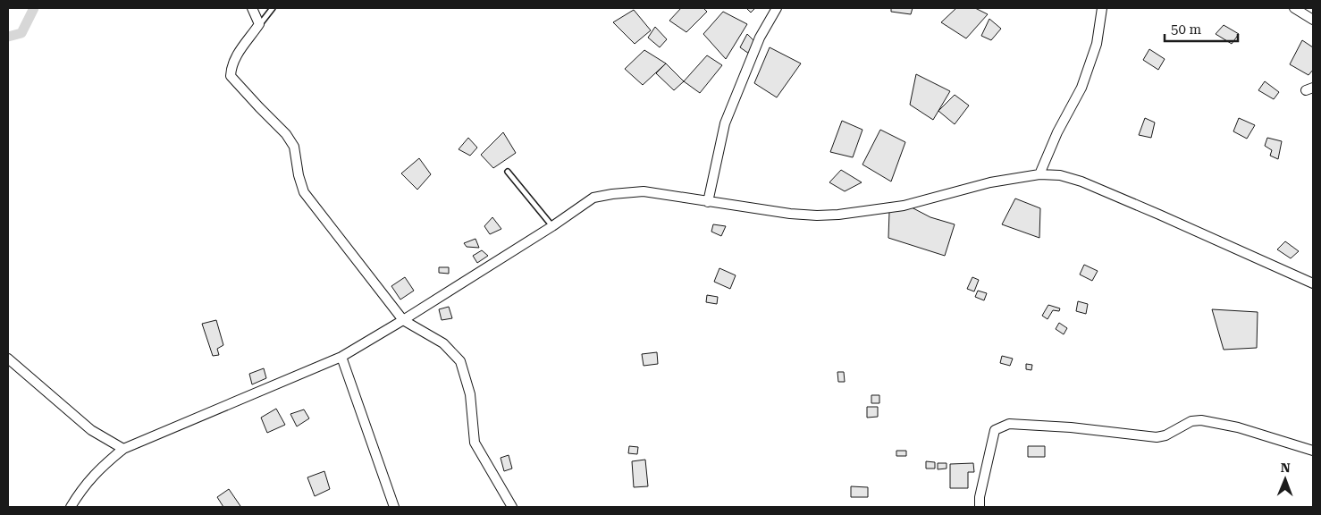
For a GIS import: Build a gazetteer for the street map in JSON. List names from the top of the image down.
{
  "scale_bar": "50 m",
  "north": "top"
}
